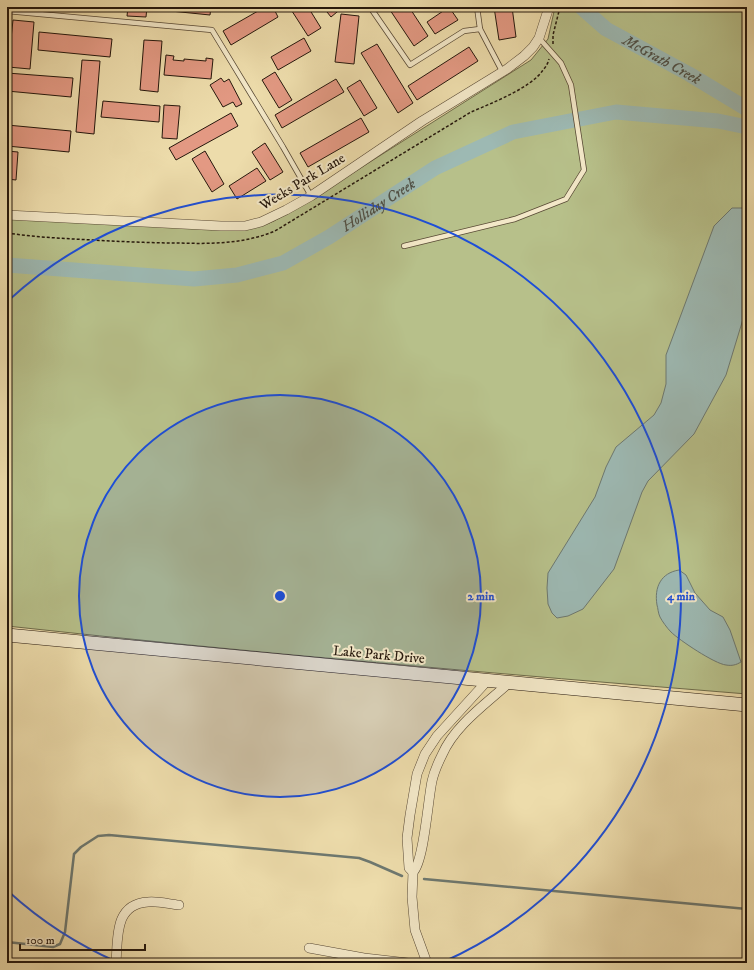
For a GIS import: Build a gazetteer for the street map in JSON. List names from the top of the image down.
{
  "streets": {
    "street": ["Weeks Park Lane", "Lake Park Drive"]
  },
  "water": ["McGrath Creek", "Holliday Creek"],
  "scale_bar": "100 m",
  "rings": ["2 min", "4 min"]
}
